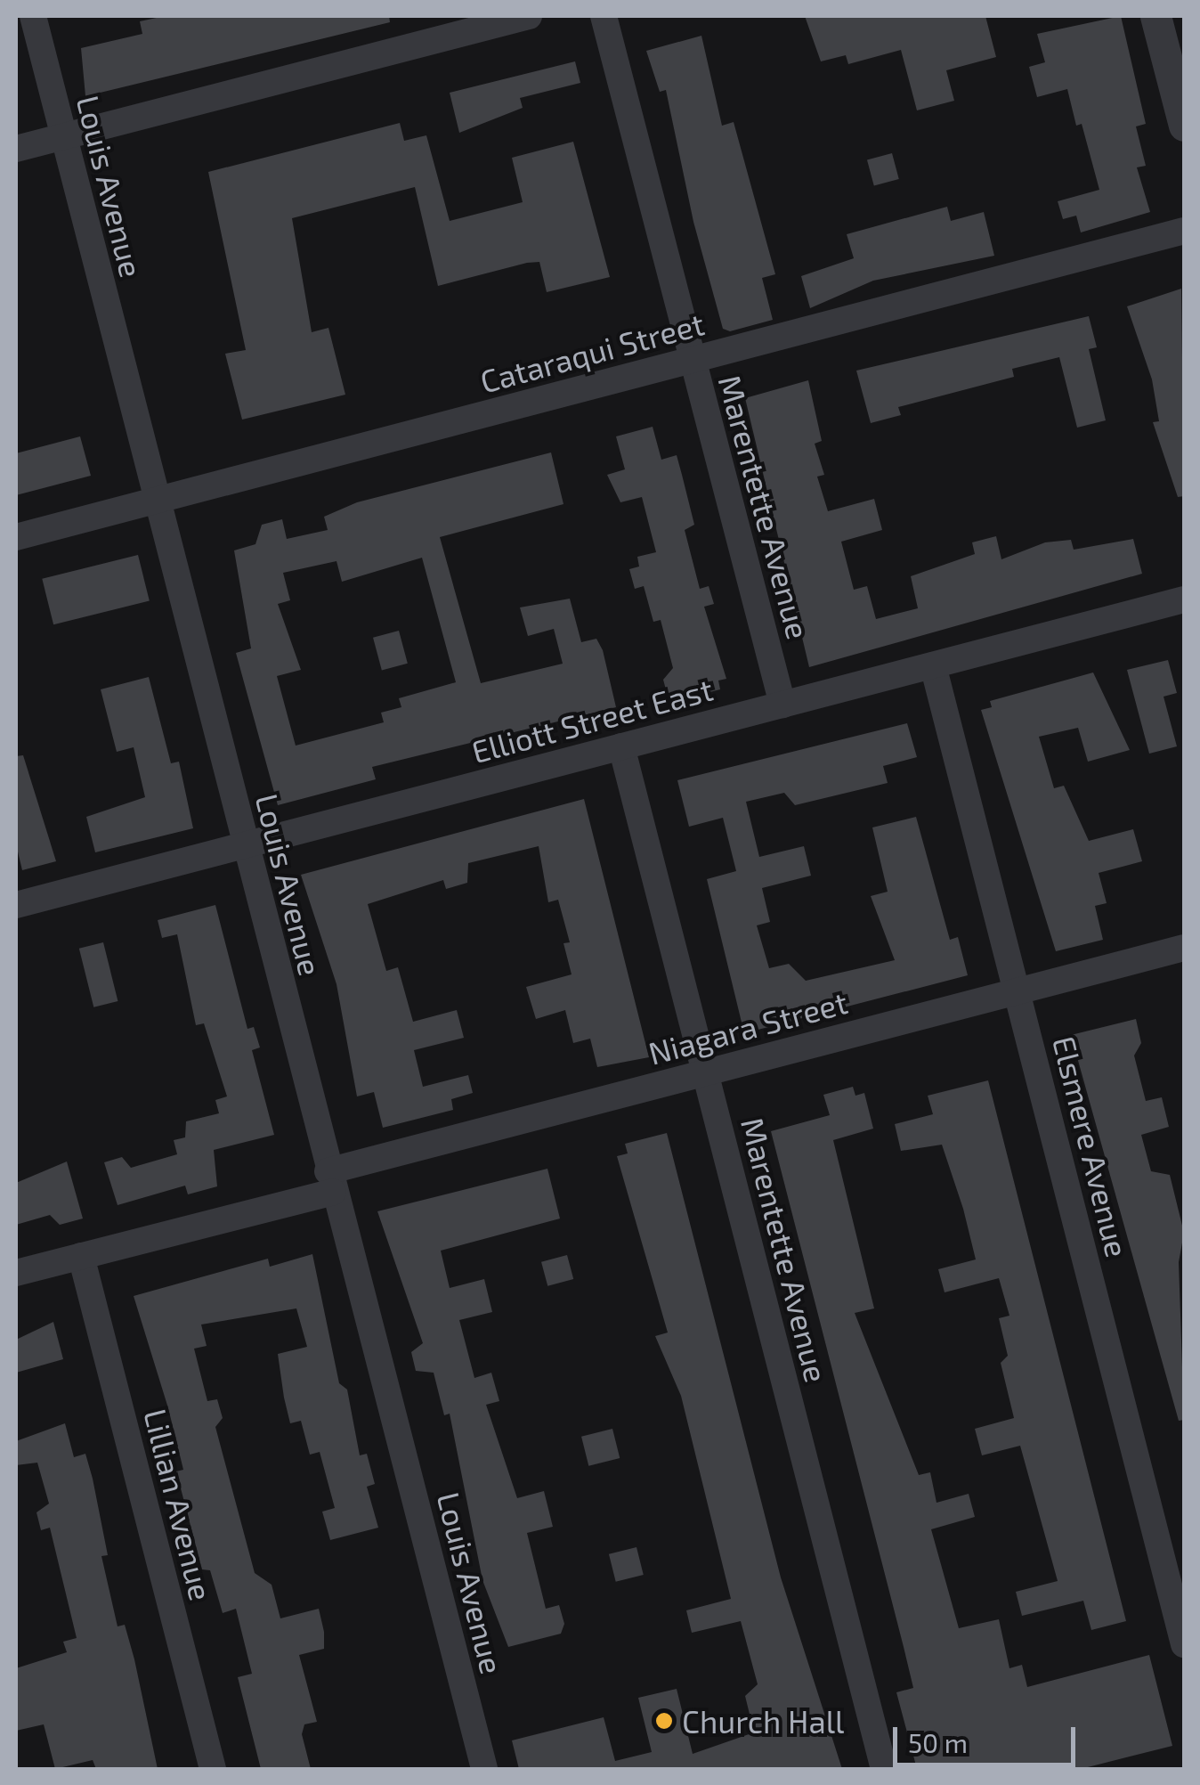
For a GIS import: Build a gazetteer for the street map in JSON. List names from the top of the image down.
{
  "streets": {
    "street": [
      "Louis Avenue",
      "Cataraqui Street",
      "Marentette Avenue",
      "Elliott Street East",
      "Niagara Street",
      "Elsmere Avenue",
      "Lillian Avenue"
    ]
  },
  "crossings": [
    ["Louis Avenue", "Cataraqui Street"],
    ["Louis Avenue", "Elliott Street East"],
    ["Louis Avenue", "Niagara Street"],
    ["Cataraqui Street", "Marentette Avenue"],
    ["Marentette Avenue", "Elliott Street East"],
    ["Marentette Avenue", "Niagara Street"],
    ["Elliott Street East", "Elsmere Avenue"],
    ["Niagara Street", "Elsmere Avenue"],
    ["Niagara Street", "Lillian Avenue"]
  ],
  "places": ["Church Hall"],
  "scale_bar": "50 m"
}
